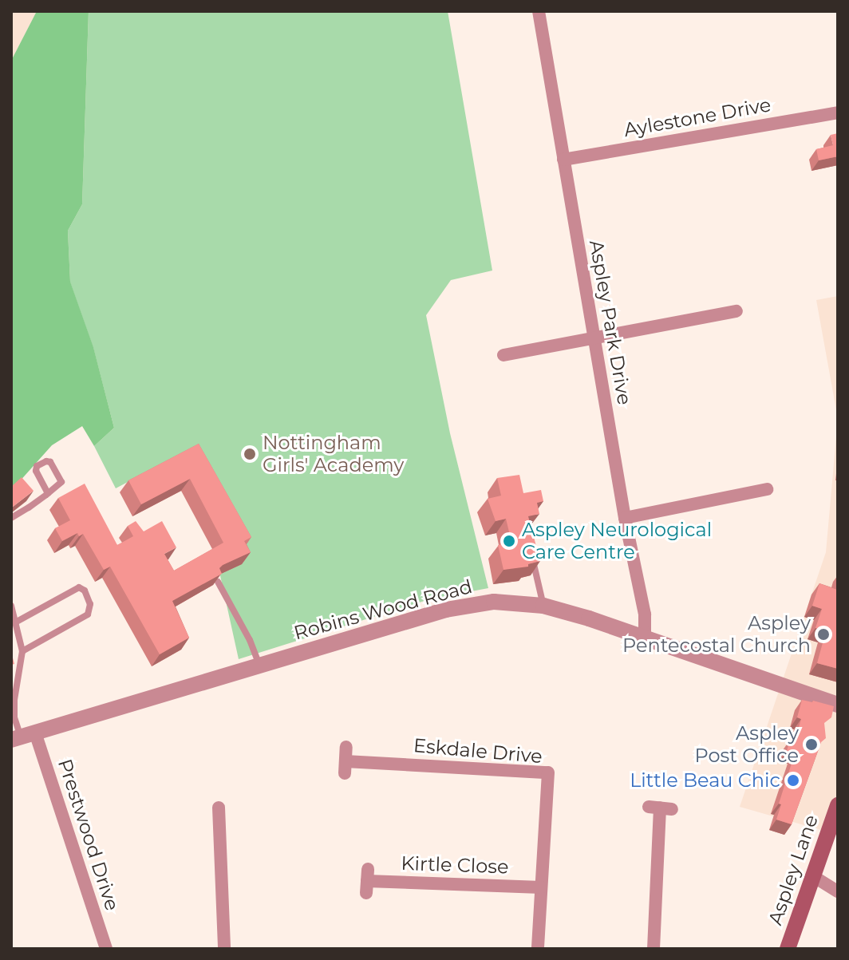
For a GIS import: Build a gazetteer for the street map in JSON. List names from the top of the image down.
{
  "streets": {
    "main road": ["Aspley Lane"],
    "street": [
      "Aylestone Drive",
      "Aspley Park Drive",
      "Robins Wood Road",
      "Eskdale Drive",
      "Prestwood Drive",
      "Kirtle Close"
    ]
  },
  "crossings": [
    ["Aylestone Drive", "Aspley Park Drive"],
    ["Aspley Park Drive", "Robins Wood Road"],
    ["Robins Wood Road", "Prestwood Drive"],
    ["Eskdale Drive", "Kirtle Close"]
  ],
  "places": [
    "Nottingham Girls' Academy",
    "Aspley Neurological Care Centre",
    "Aspley Pentecostal Church",
    "Aspley Post Office",
    "Little Beau Chic"
  ]
}
